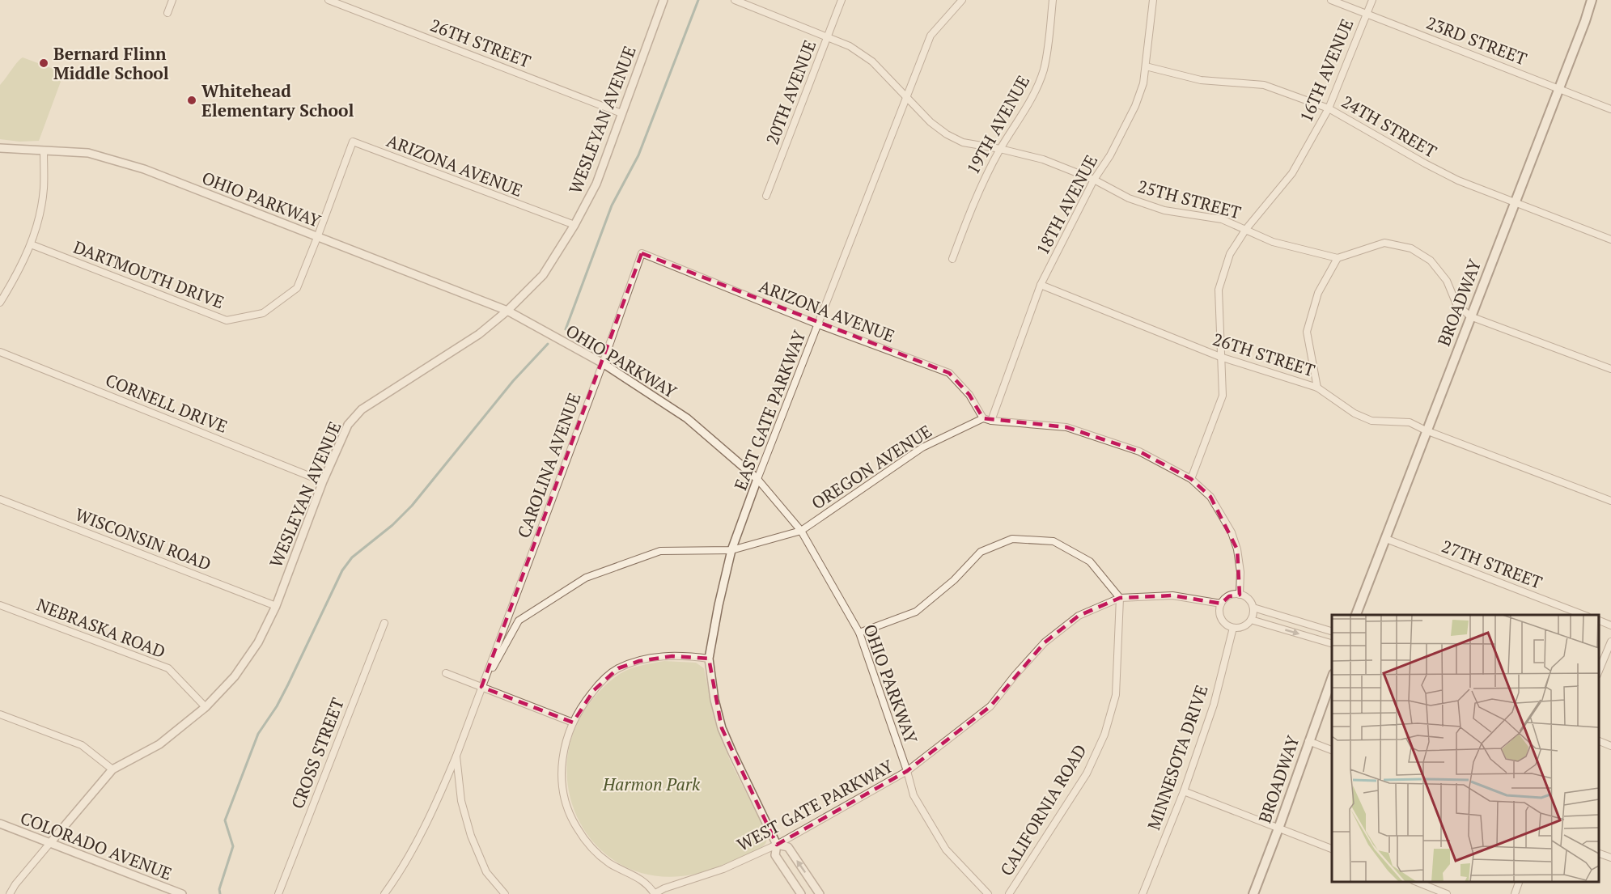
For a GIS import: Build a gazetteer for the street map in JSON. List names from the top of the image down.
{
  "streets": {
    "main road": ["BROADWAY"],
    "street": [
      "23RD STREET",
      "26TH STREET",
      "16TH AVENUE",
      "20TH AVENUE",
      "WESLEYAN AVENUE",
      "19TH AVENUE",
      "24TH STREET",
      "ARIZONA AVENUE",
      "OHIO PARKWAY",
      "25TH STREET",
      "18TH AVENUE",
      "DARTMOUTH DRIVE",
      "CORNELL DRIVE",
      "EAST GATE PARKWAY",
      "CAROLINA AVENUE",
      "OREGON AVENUE",
      "WISCONSIN ROAD",
      "27TH STREET",
      "NEBRASKA ROAD",
      "CROSS STREET",
      "MINNESOTA DRIVE",
      "WEST GATE PARKWAY",
      "CALIFORNIA ROAD",
      "COLORADO AVENUE"
    ]
  },
  "crossings": [
    ["23RD STREET", "16TH AVENUE"],
    ["23RD STREET", "BROADWAY"],
    ["26TH STREET", "16TH AVENUE"],
    ["26TH STREET", "WESLEYAN AVENUE"],
    ["26TH STREET", "18TH AVENUE"],
    ["26TH STREET", "BROADWAY"],
    ["16TH AVENUE", "24TH STREET"],
    ["16TH AVENUE", "25TH STREET"],
    ["20TH AVENUE", "25TH STREET"],
    ["WESLEYAN AVENUE", "ARIZONA AVENUE"],
    ["WESLEYAN AVENUE", "OHIO PARKWAY"],
    ["WESLEYAN AVENUE", "CORNELL DRIVE"],
    ["WESLEYAN AVENUE", "WISCONSIN ROAD"],
    ["WESLEYAN AVENUE", "NEBRASKA ROAD"],
    ["WESLEYAN AVENUE", "COLORADO AVENUE"],
    ["19TH AVENUE", "25TH STREET"],
    ["24TH STREET", "18TH AVENUE"],
    ["24TH STREET", "BROADWAY"],
    ["ARIZONA AVENUE", "DARTMOUTH DRIVE"],
    ["ARIZONA AVENUE", "EAST GATE PARKWAY"],
    ["ARIZONA AVENUE", "CAROLINA AVENUE"],
    ["ARIZONA AVENUE", "OREGON AVENUE"],
    ["OHIO PARKWAY", "DARTMOUTH DRIVE"],
    ["OHIO PARKWAY", "EAST GATE PARKWAY"],
    ["OHIO PARKWAY", "CAROLINA AVENUE"],
    ["OHIO PARKWAY", "OREGON AVENUE"],
    ["OHIO PARKWAY", "WEST GATE PARKWAY"],
    ["25TH STREET", "18TH AVENUE"],
    ["25TH STREET", "EAST GATE PARKWAY"],
    ["BROADWAY", "27TH STREET"],
    ["EAST GATE PARKWAY", "OREGON AVENUE"],
    ["EAST GATE PARKWAY", "WEST GATE PARKWAY"],
    ["CAROLINA AVENUE", "OREGON AVENUE"],
    ["MINNESOTA DRIVE", "WEST GATE PARKWAY"],
    ["WEST GATE PARKWAY", "CALIFORNIA ROAD"]
  ],
  "parks": ["Harmon Park"],
  "places": ["Bernard Flinn Middle School", "Whitehead Elementary School"]
}
